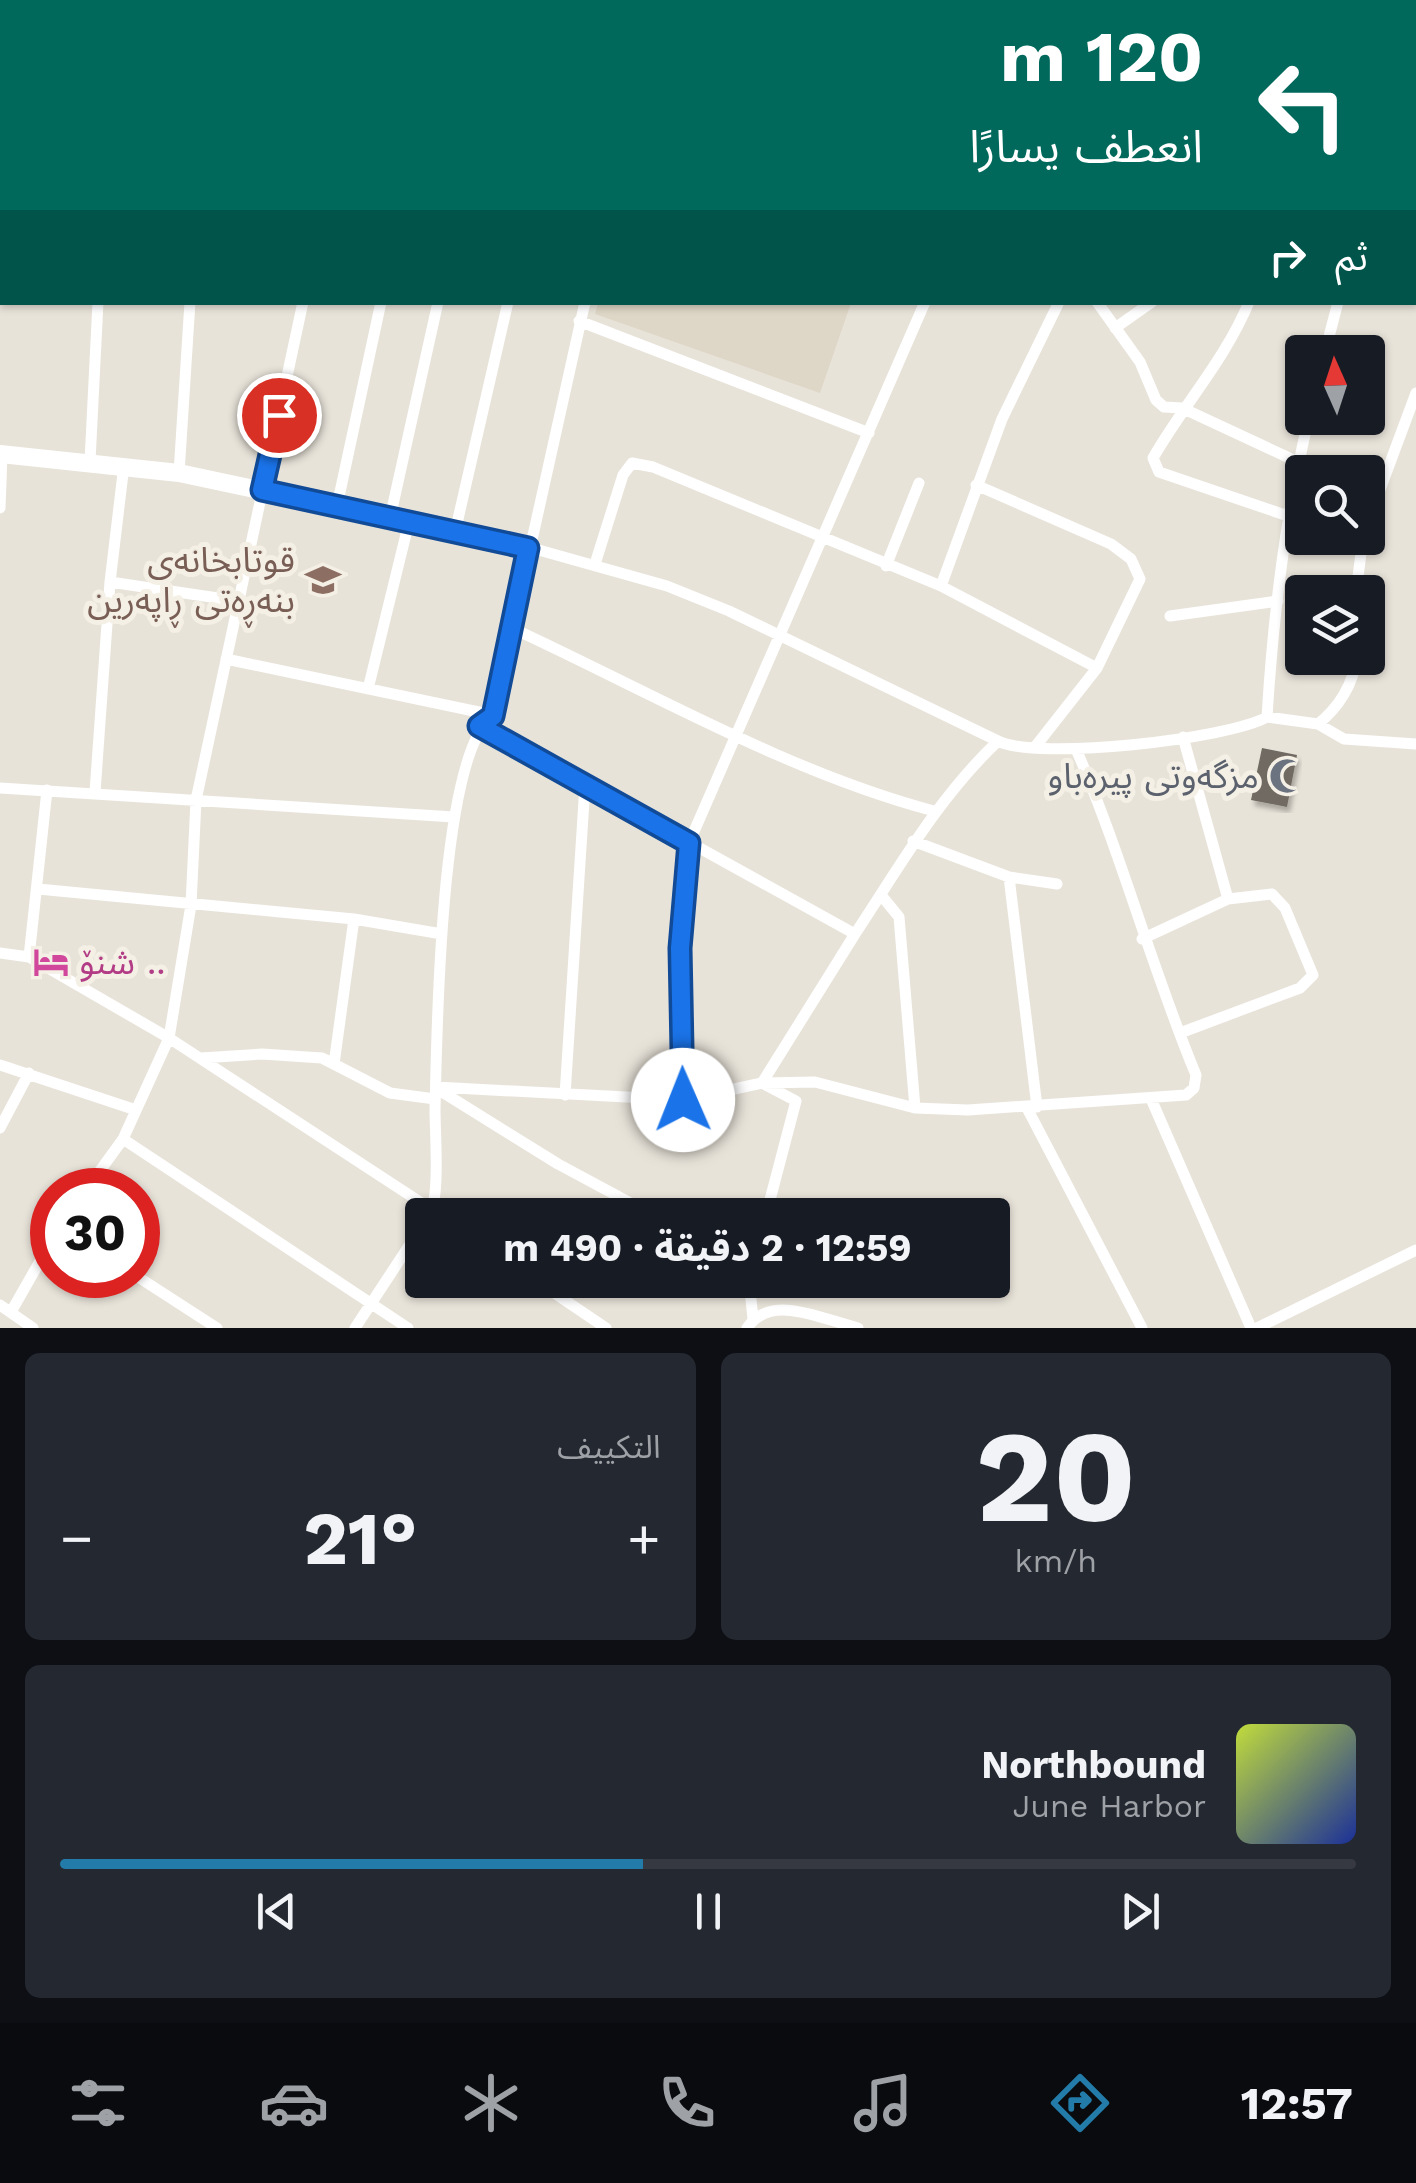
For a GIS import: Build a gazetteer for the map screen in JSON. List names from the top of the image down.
{
  "places": {
    "school or university": ["قوتابخانەی بنەڕەتی ڕاپەرین"],
    "mosque": ["مزگەوتی پیرەباو"],
    "hotel": ["شنۆ .."]
  },
  "north": "top",
  "page": {
    "turn": ["120 m", "انعطف يسارًا"],
    "then": "ثم",
    "limit": "30",
    "trip": "12:59 · 2 دقيقة · 490 m",
    "tile": [
      ["20", "km/h"],
      "التكييف"
    ],
    "heat": ["−", "21°", "+"],
    "song": ["Northbound", "June Harbor"],
    "tabs": "12:57"
  }
}
